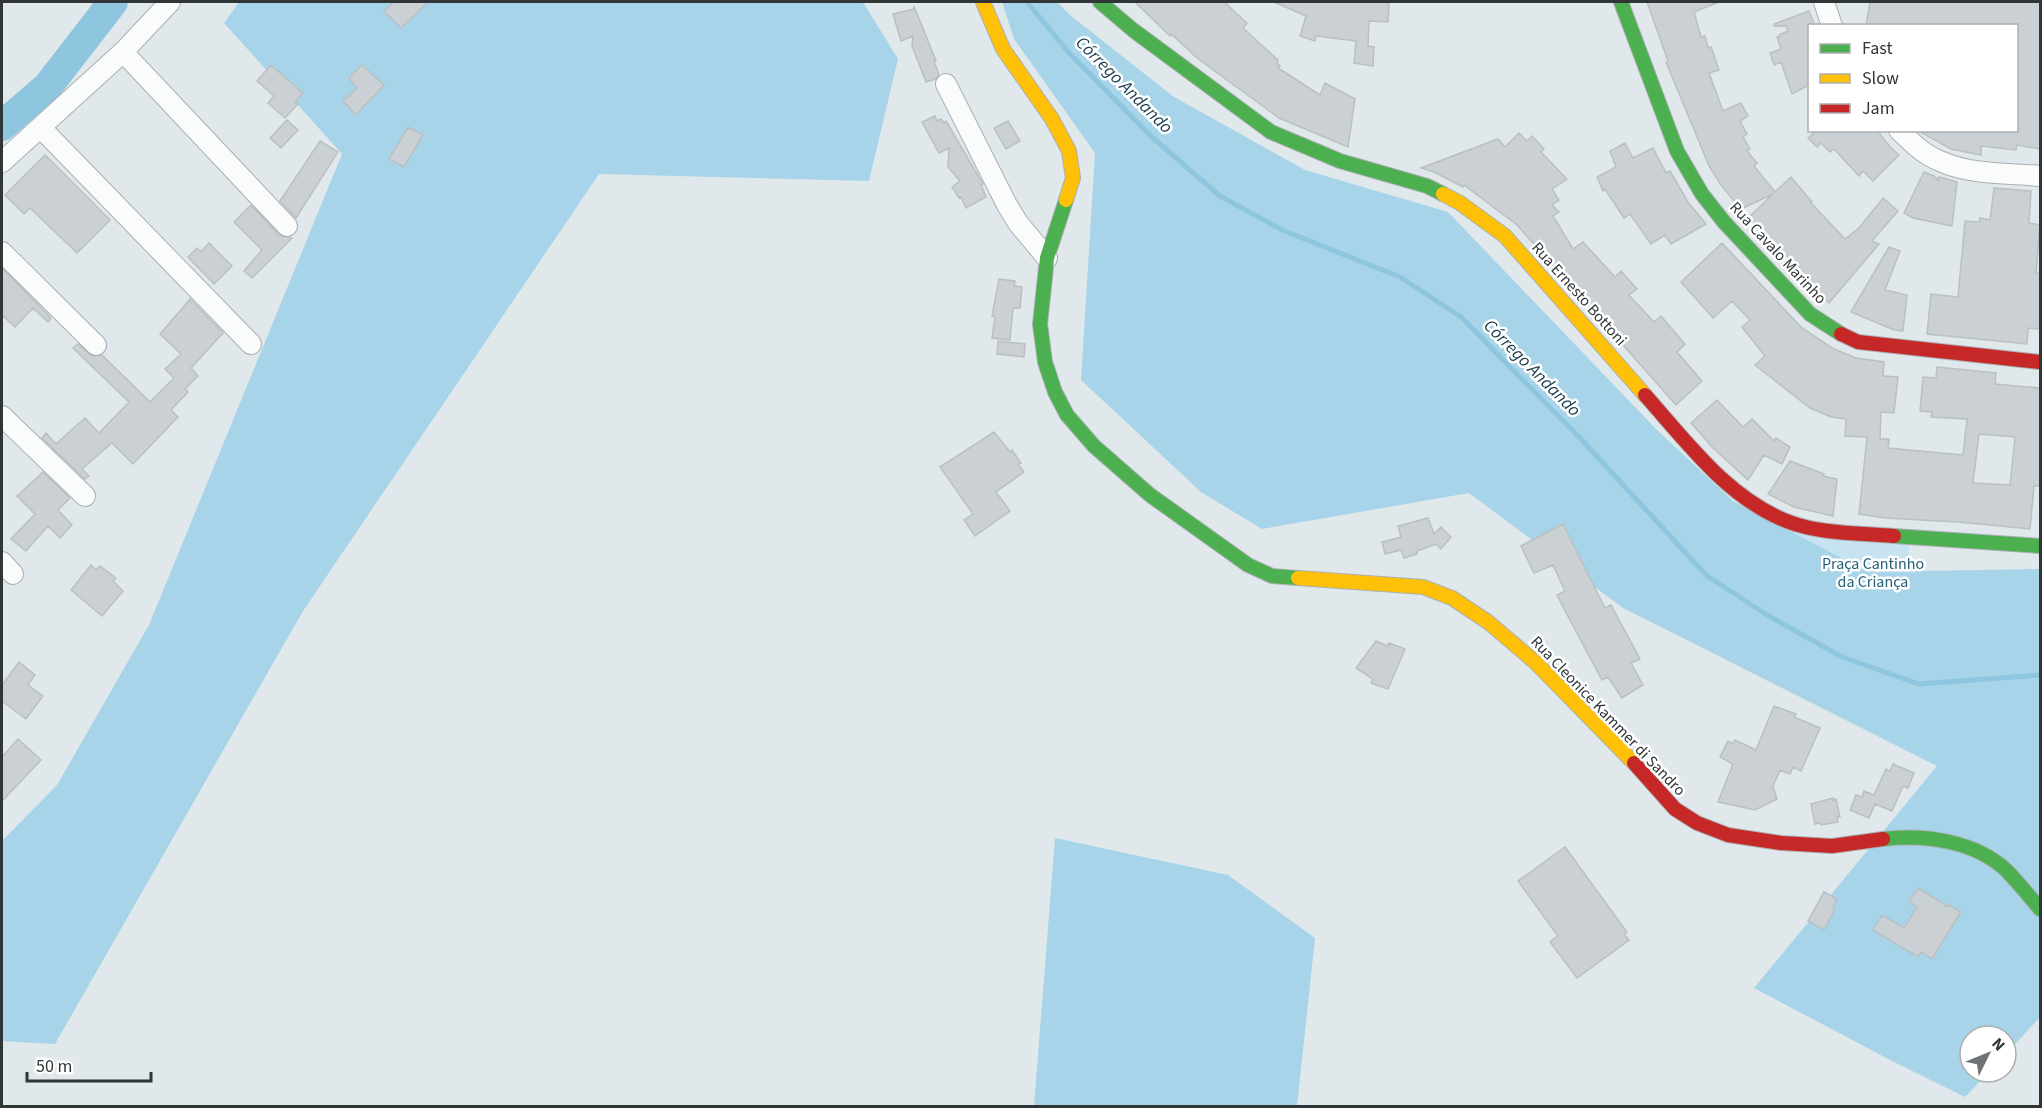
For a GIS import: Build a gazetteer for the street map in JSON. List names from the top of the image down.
{
  "streets": {
    "street": ["Rua Cavalo Marinho", "Rua Ernesto Bottoni", "Rua Cleonice Kammer di Sandro"]
  },
  "water": ["Córrego Andando"],
  "parks": ["Praça Cantinho da Criança"],
  "legend": ["Fast", "Slow", "Jam"],
  "scale_bar": "50 m",
  "north": "top right"
}
